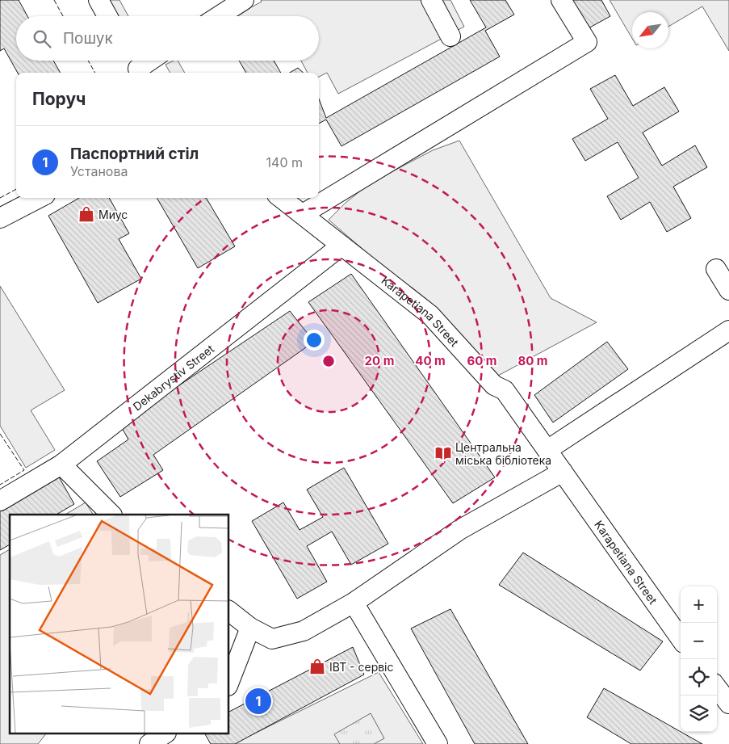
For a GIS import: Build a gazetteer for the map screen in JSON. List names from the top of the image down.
{
  "streets": {
    "street": ["Karapetiana Street", "Dekabrystiv Street"]
  },
  "crossings": [
    ["Karapetiana Street", "Dekabrystiv Street"]
  ],
  "places": {
    "shop": ["Миус", "ІВТ - сервіс"],
    "library": ["Центральна міська бібліотека"]
  },
  "north": "bottom left",
  "page": {
    "search": "Пошук",
    "heading": "Поруч",
    "list": [
      {
        "mark": "1",
        "name": "Паспортний стіл",
        "note": "Установа",
        "value": "140 m"
      }
    ],
    "map_buttons": ["+", "−"],
    "pins": "1"
  },
  "rings": [
    "20 m",
    "40 m",
    "60 m",
    "80 m"
  ]
}
